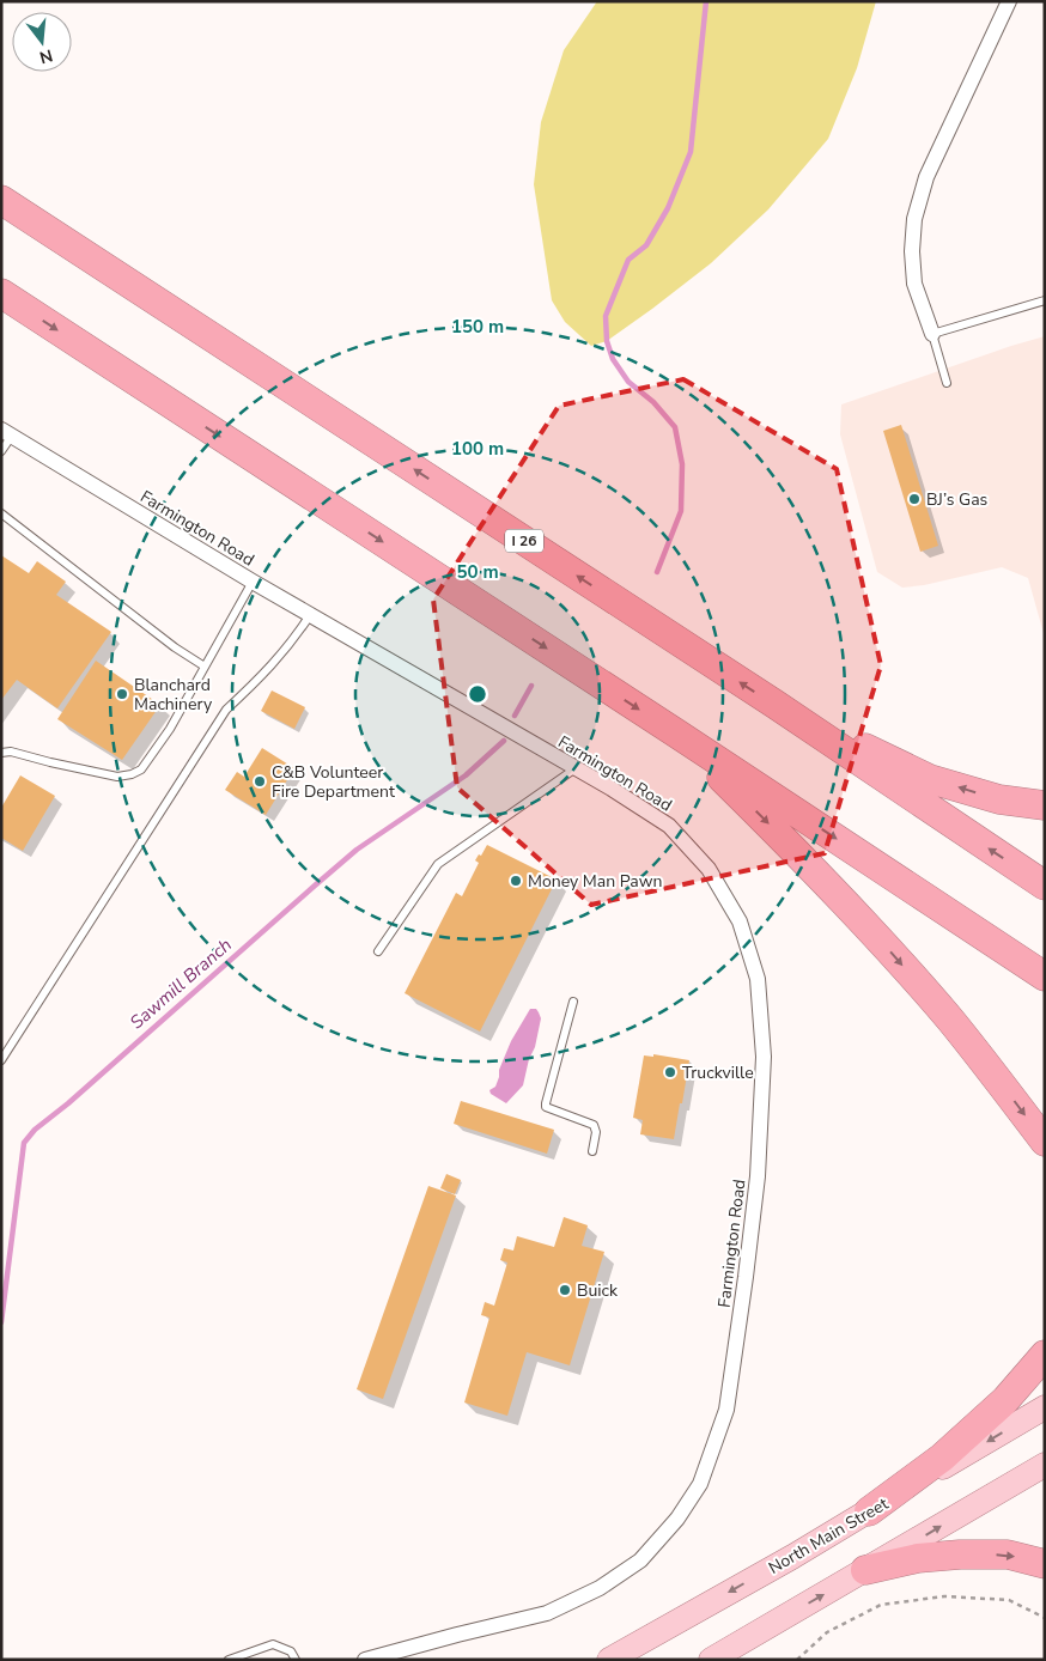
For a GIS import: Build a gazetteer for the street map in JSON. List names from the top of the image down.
{
  "streets": {
    "highway": ["I 26"],
    "main road": ["North Main Street"],
    "street": ["Farmington Road"]
  },
  "water": ["Sawmill Branch"],
  "places": [
    "BJ’s Gas",
    "Blanchard Machinery",
    "C&B Volunteer Fire Department",
    "Money Man Pawn",
    "Truckville",
    "Buick"
  ],
  "north": "bottom",
  "rings": ["150 m", "100 m", "50 m"]
}
